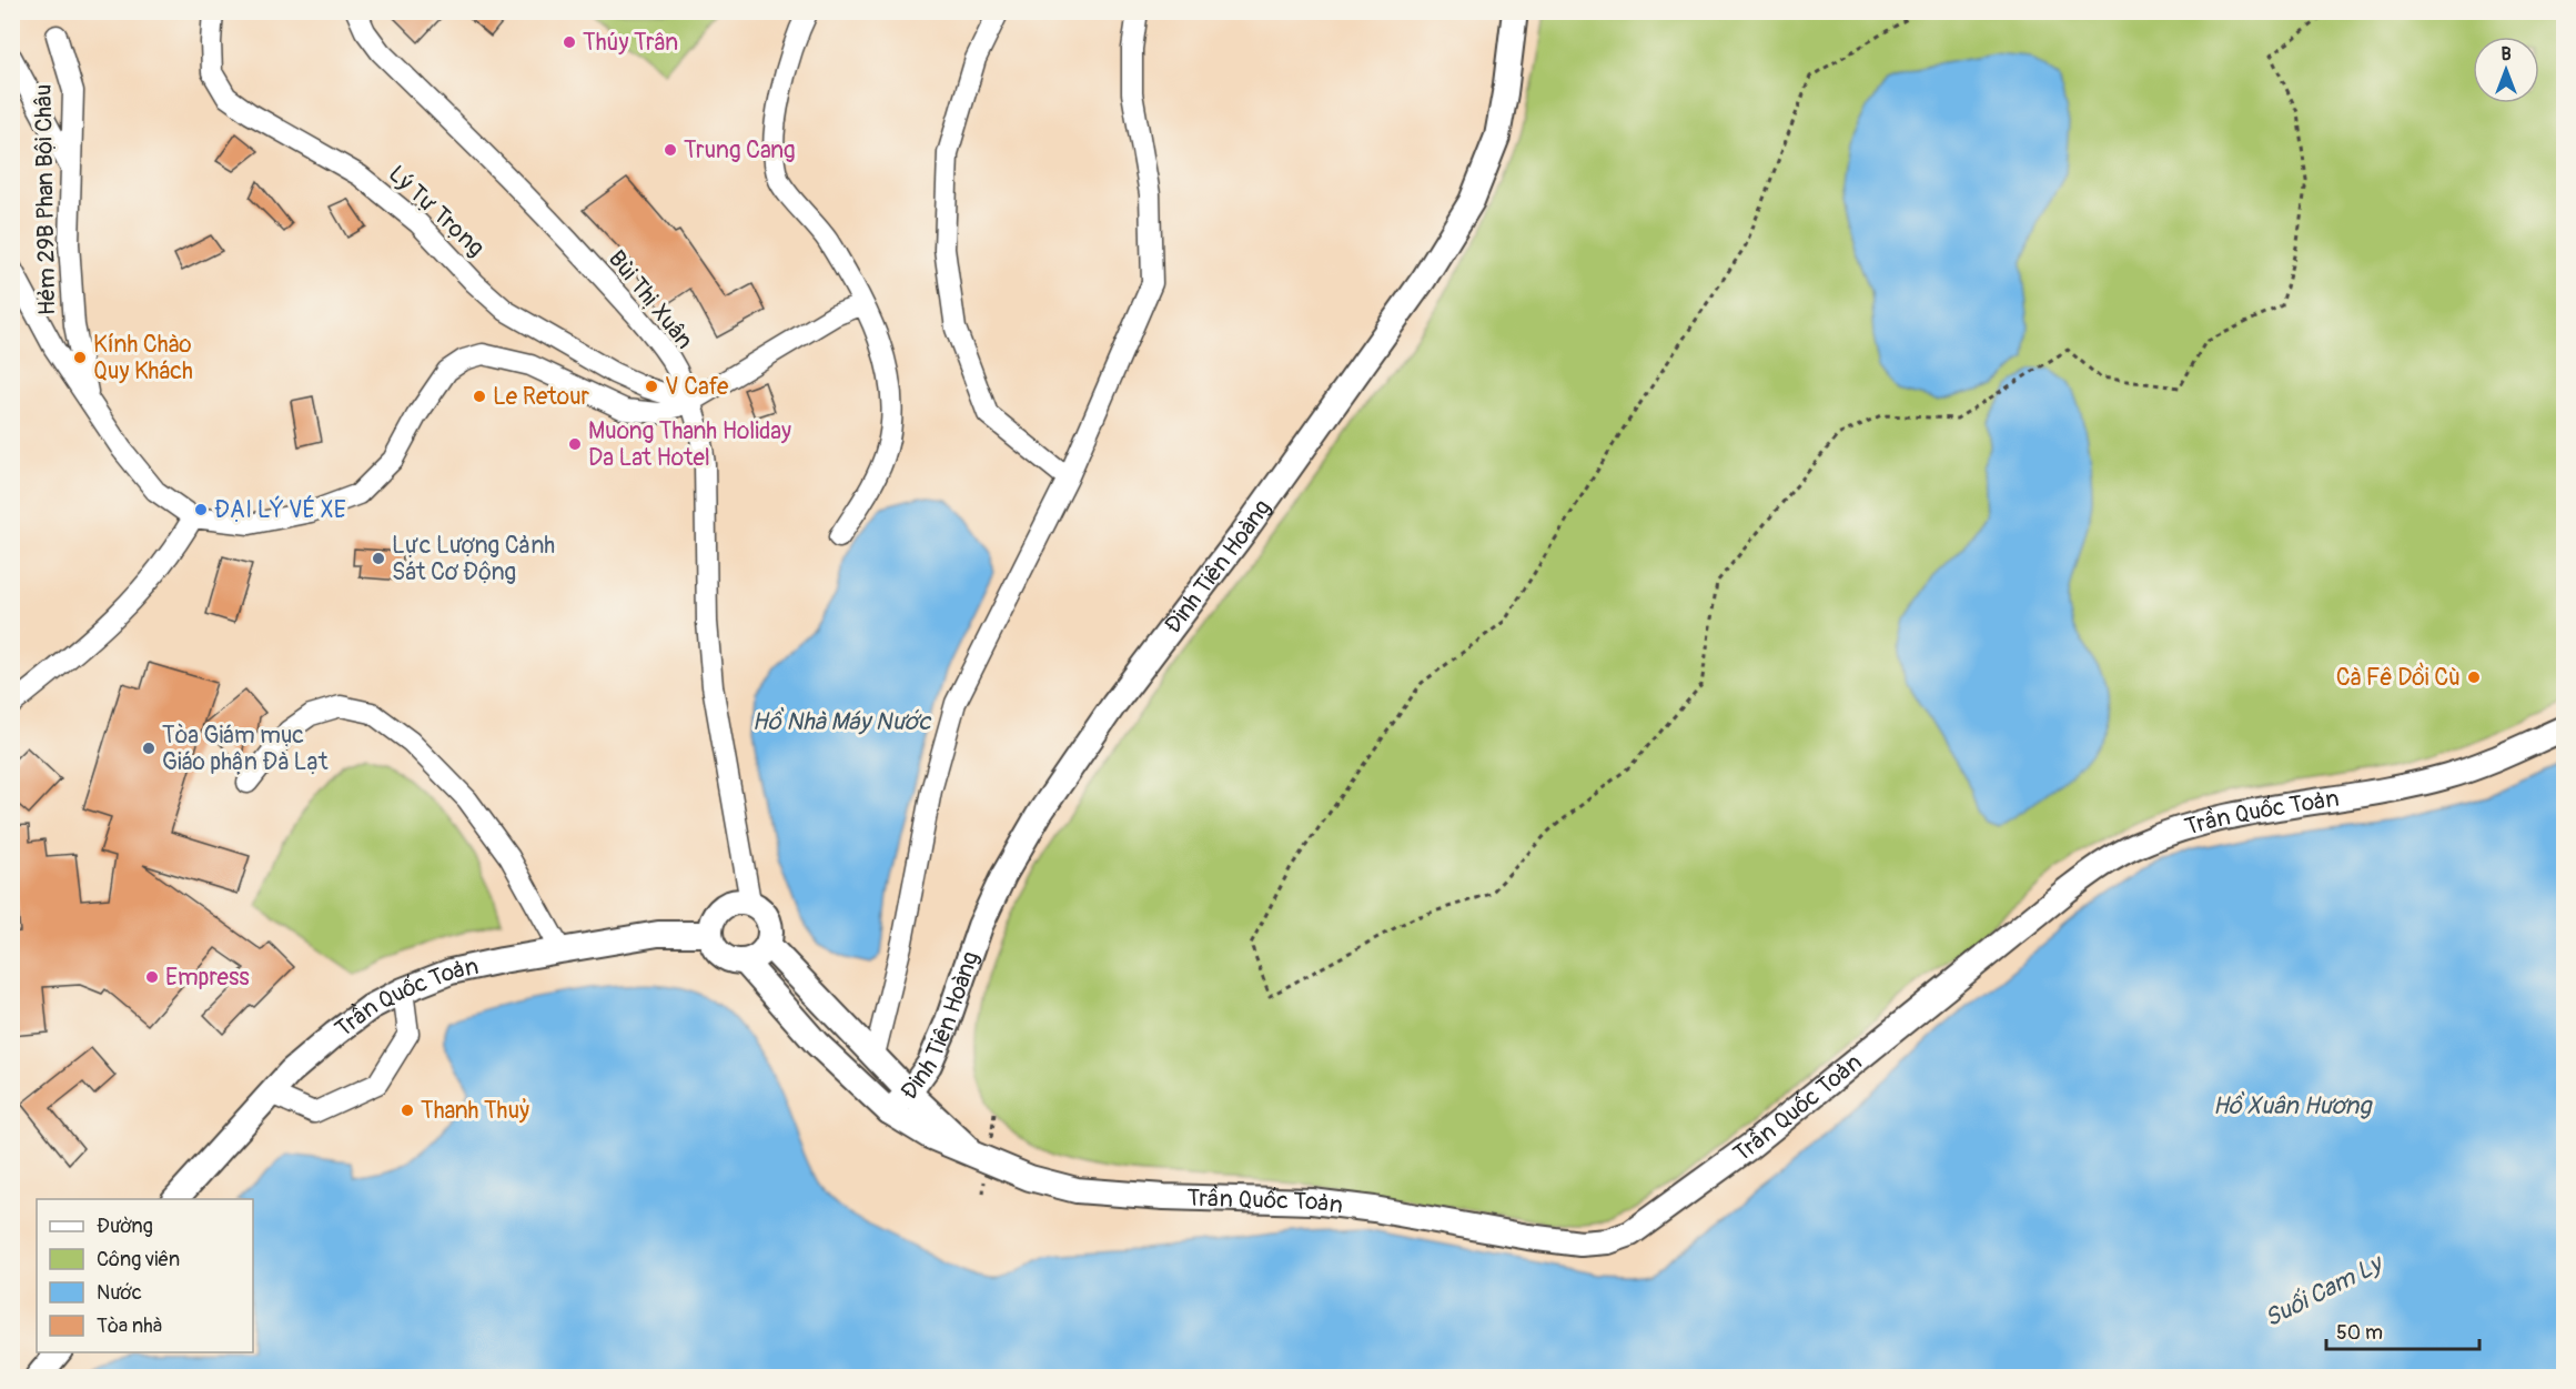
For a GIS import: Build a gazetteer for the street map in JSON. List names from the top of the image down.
{
  "streets": {
    "main road": ["Đinh Tiên Hoàng", "Trần Quốc Toản"],
    "street": ["Hẻm 29B Phan Bội Châu", "Lý Tự Trọng", "Bùi Thị Xuân"]
  },
  "crossings": [
    ["Lý Tự Trọng", "Bùi Thị Xuân"],
    ["Bùi Thị Xuân", "Trần Quốc Toản"],
    ["Đinh Tiên Hoàng", "Trần Quốc Toản"]
  ],
  "water": ["Hồ Nhà Máy Nước", "Hồ Xuân Hương", "Suối Cam Ly"],
  "places": [
    "Thúy Trân",
    "Trung Cang",
    "Kính Chào Quy Khách",
    "V Cafe",
    "Le Retour",
    "Muong Thanh Holiday Da Lat Hotel",
    "ĐẠI LÝ VÉ XE",
    "Lực Lượng Cảnh Sát Cơ Động",
    "Cà Fê Dồi Cù",
    "Tòa Giám mục Giáo phận Đà Lạt",
    "Empress",
    "Thanh Thuỷ"
  ],
  "legend": [
    "Đường",
    "Công viên",
    "Nước",
    "Tòa nhà"
  ],
  "scale_bar": "50 m",
  "north": "top"
}
